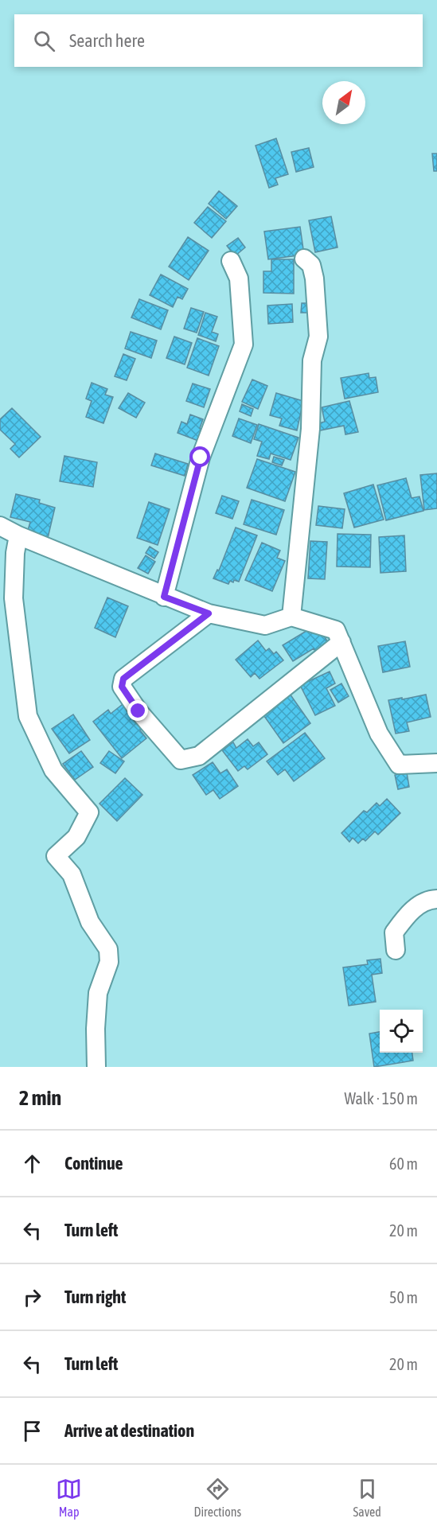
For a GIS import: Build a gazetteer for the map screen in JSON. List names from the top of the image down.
{
  "north": "top right",
  "page": {
    "search": "Search here",
    "heading": ["2 min", "Walk · 150 m"],
    "list": [
      ["Continue", "60 m"],
      ["Turn left", "20 m"],
      ["Turn right", "50 m"],
      ["Turn left", "20 m"],
      "Arrive at destination"
    ],
    "nav": ["Map", "Directions", "Saved"]
  }
}
